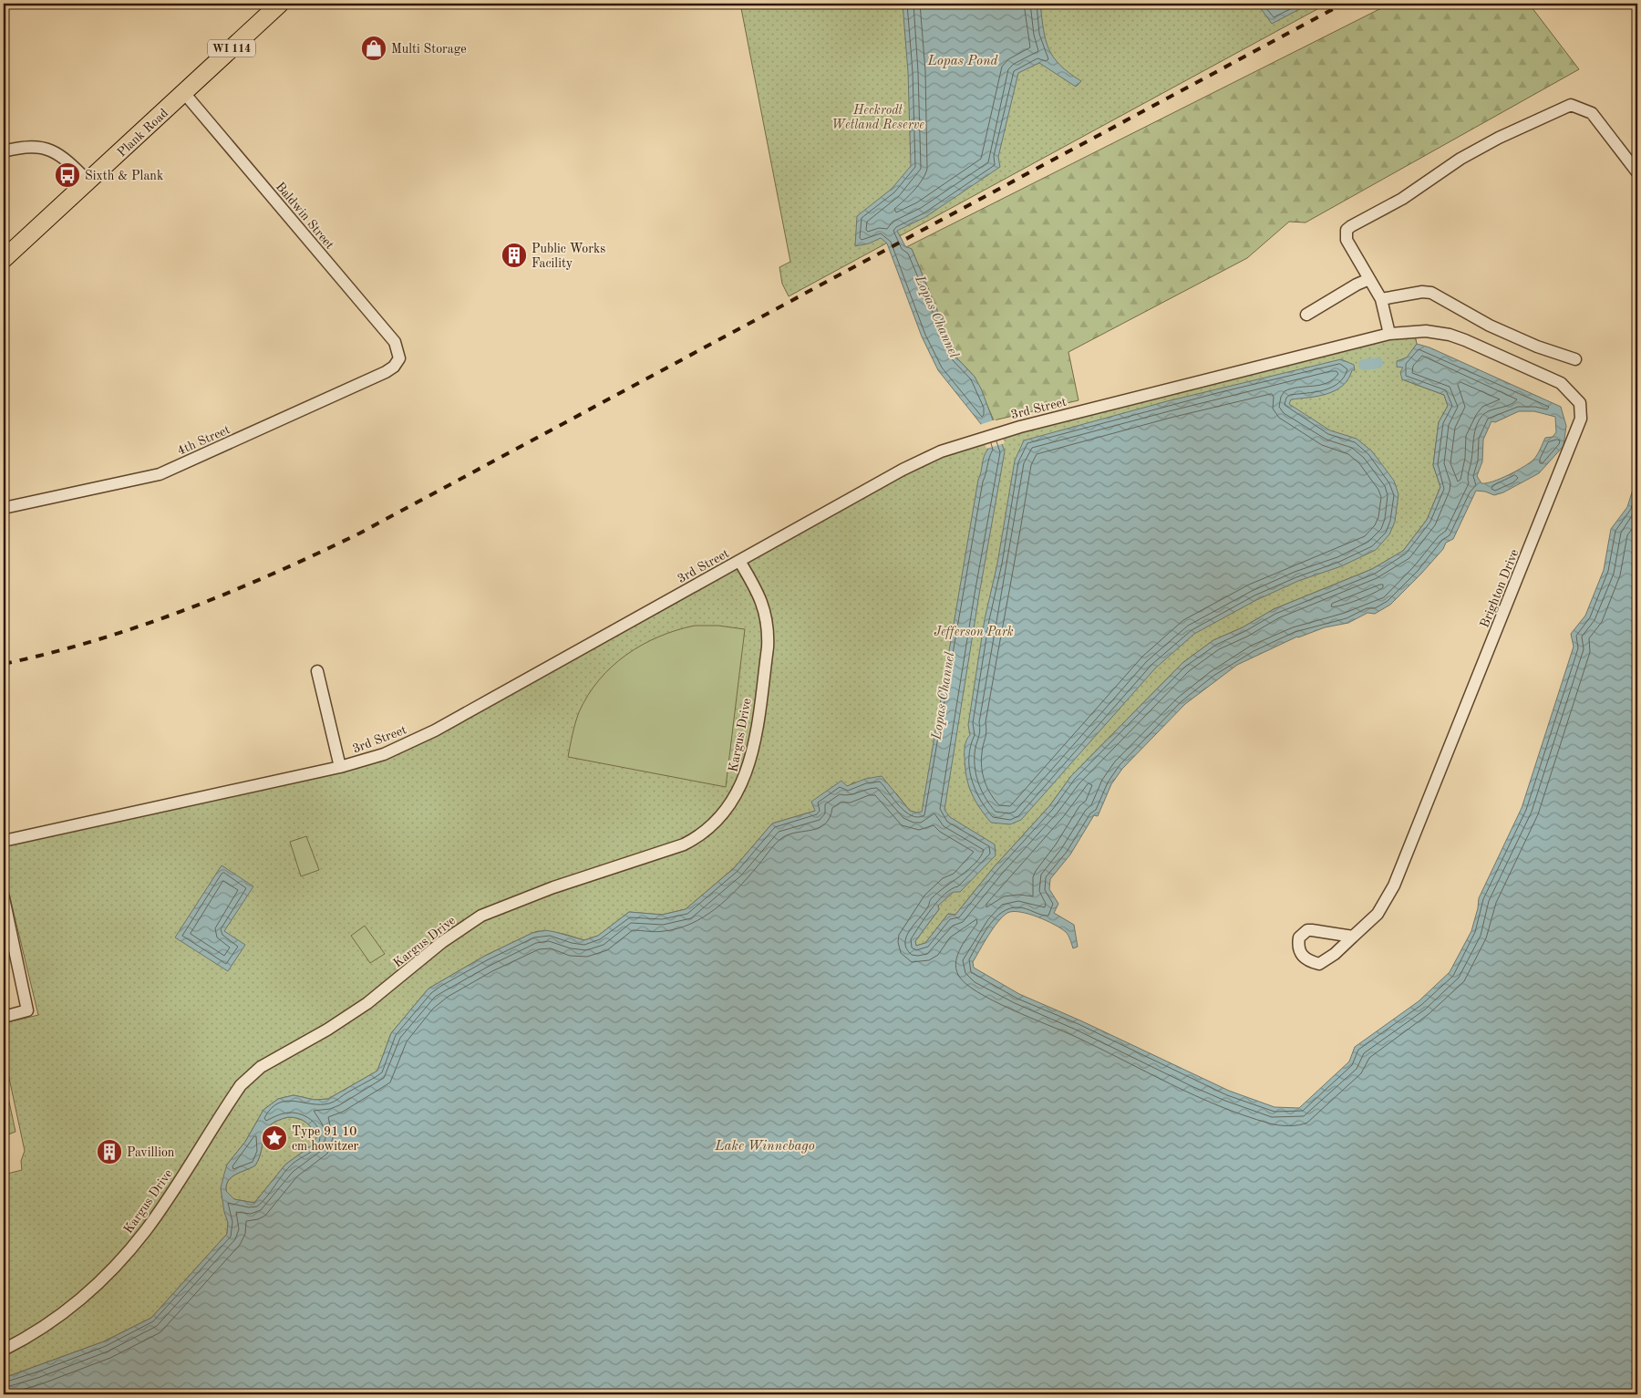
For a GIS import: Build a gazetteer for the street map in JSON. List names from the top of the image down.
{
  "streets": {
    "main road": ["WI 114", "Plank Road"],
    "street": [
      "Baldwin Street",
      "3rd Street",
      "4th Street",
      "Brighton Drive",
      "Kargus Drive"
    ]
  },
  "crossings": [
    ["Plank Road", "Baldwin Street"],
    ["Baldwin Street", "4th Street"],
    ["3rd Street", "Brighton Drive"],
    ["3rd Street", "Kargus Drive"]
  ],
  "water": ["Lopas Pond", "Lopas Channel", "Lake Winnebago"],
  "parks": ["Heckrodt Wetland Reserve", "Jefferson Park"],
  "places": {
    "shop": ["Multi Storage"],
    "bus stop": ["Sixth & Plank"],
    "building": ["Public Works Facility", "Pavillion"],
    "place": ["Type 91 10 cm howitzer"]
  }
}
